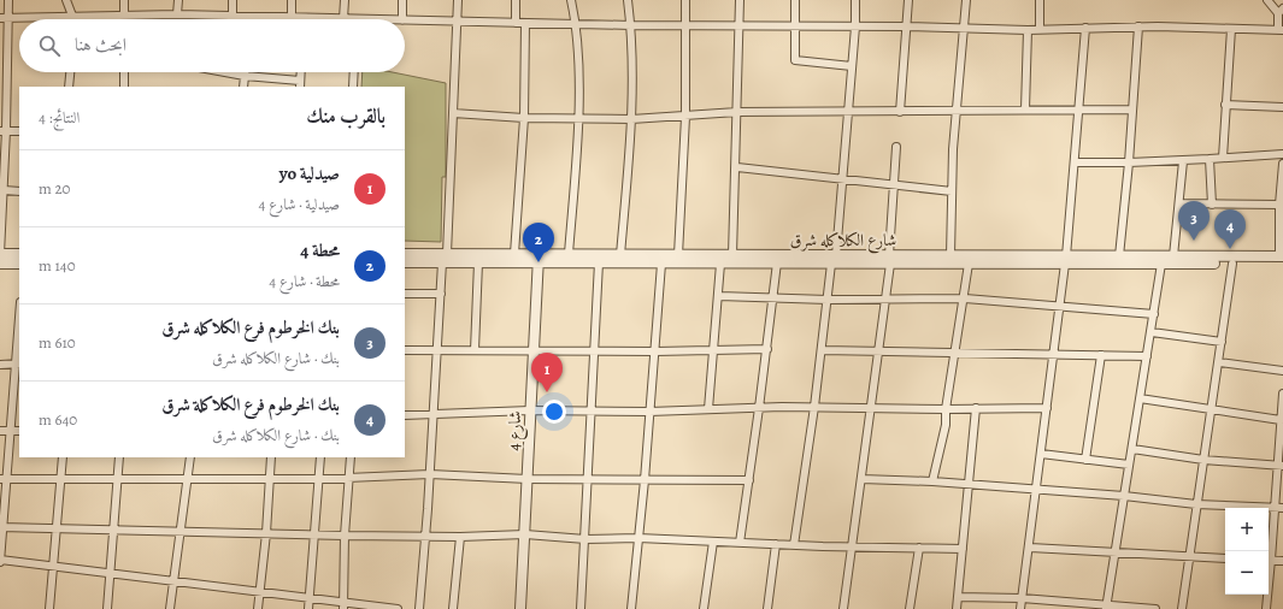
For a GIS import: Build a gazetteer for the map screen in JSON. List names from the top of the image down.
{
  "streets": {
    "street": ["شارع الكلاكله شرق", "شارع 4"]
  },
  "crossings": [
    ["شارع الكلاكله شرق", "شارع 4"]
  ],
  "page": {
    "search": "ابحث هنا",
    "heading": ["بالقرب منك", "النتائج: 4"],
    "list": [
      {
        "mark": "1",
        "name": "صيدلية yo",
        "note": "صيدلية · شارع 4",
        "value": "20 m"
      },
      {
        "mark": "2",
        "name": "محطة 4",
        "note": "محطة · شارع 4",
        "value": "140 m"
      },
      {
        "mark": "3",
        "name": "بنك الخرطوم فرع الكلاكله شرق",
        "note": "بنك · شارع الكلاكله شرق",
        "value": "610 m"
      },
      {
        "mark": "4",
        "name": "بنك الخرطوم فرع الكلاكلة شرق",
        "note": "بنك · شارع الكلاكله شرق",
        "value": "640 m"
      }
    ],
    "pins": [
      "3",
      "4",
      "2",
      "1"
    ],
    "map_buttons": ["+", "−"]
  }
}
